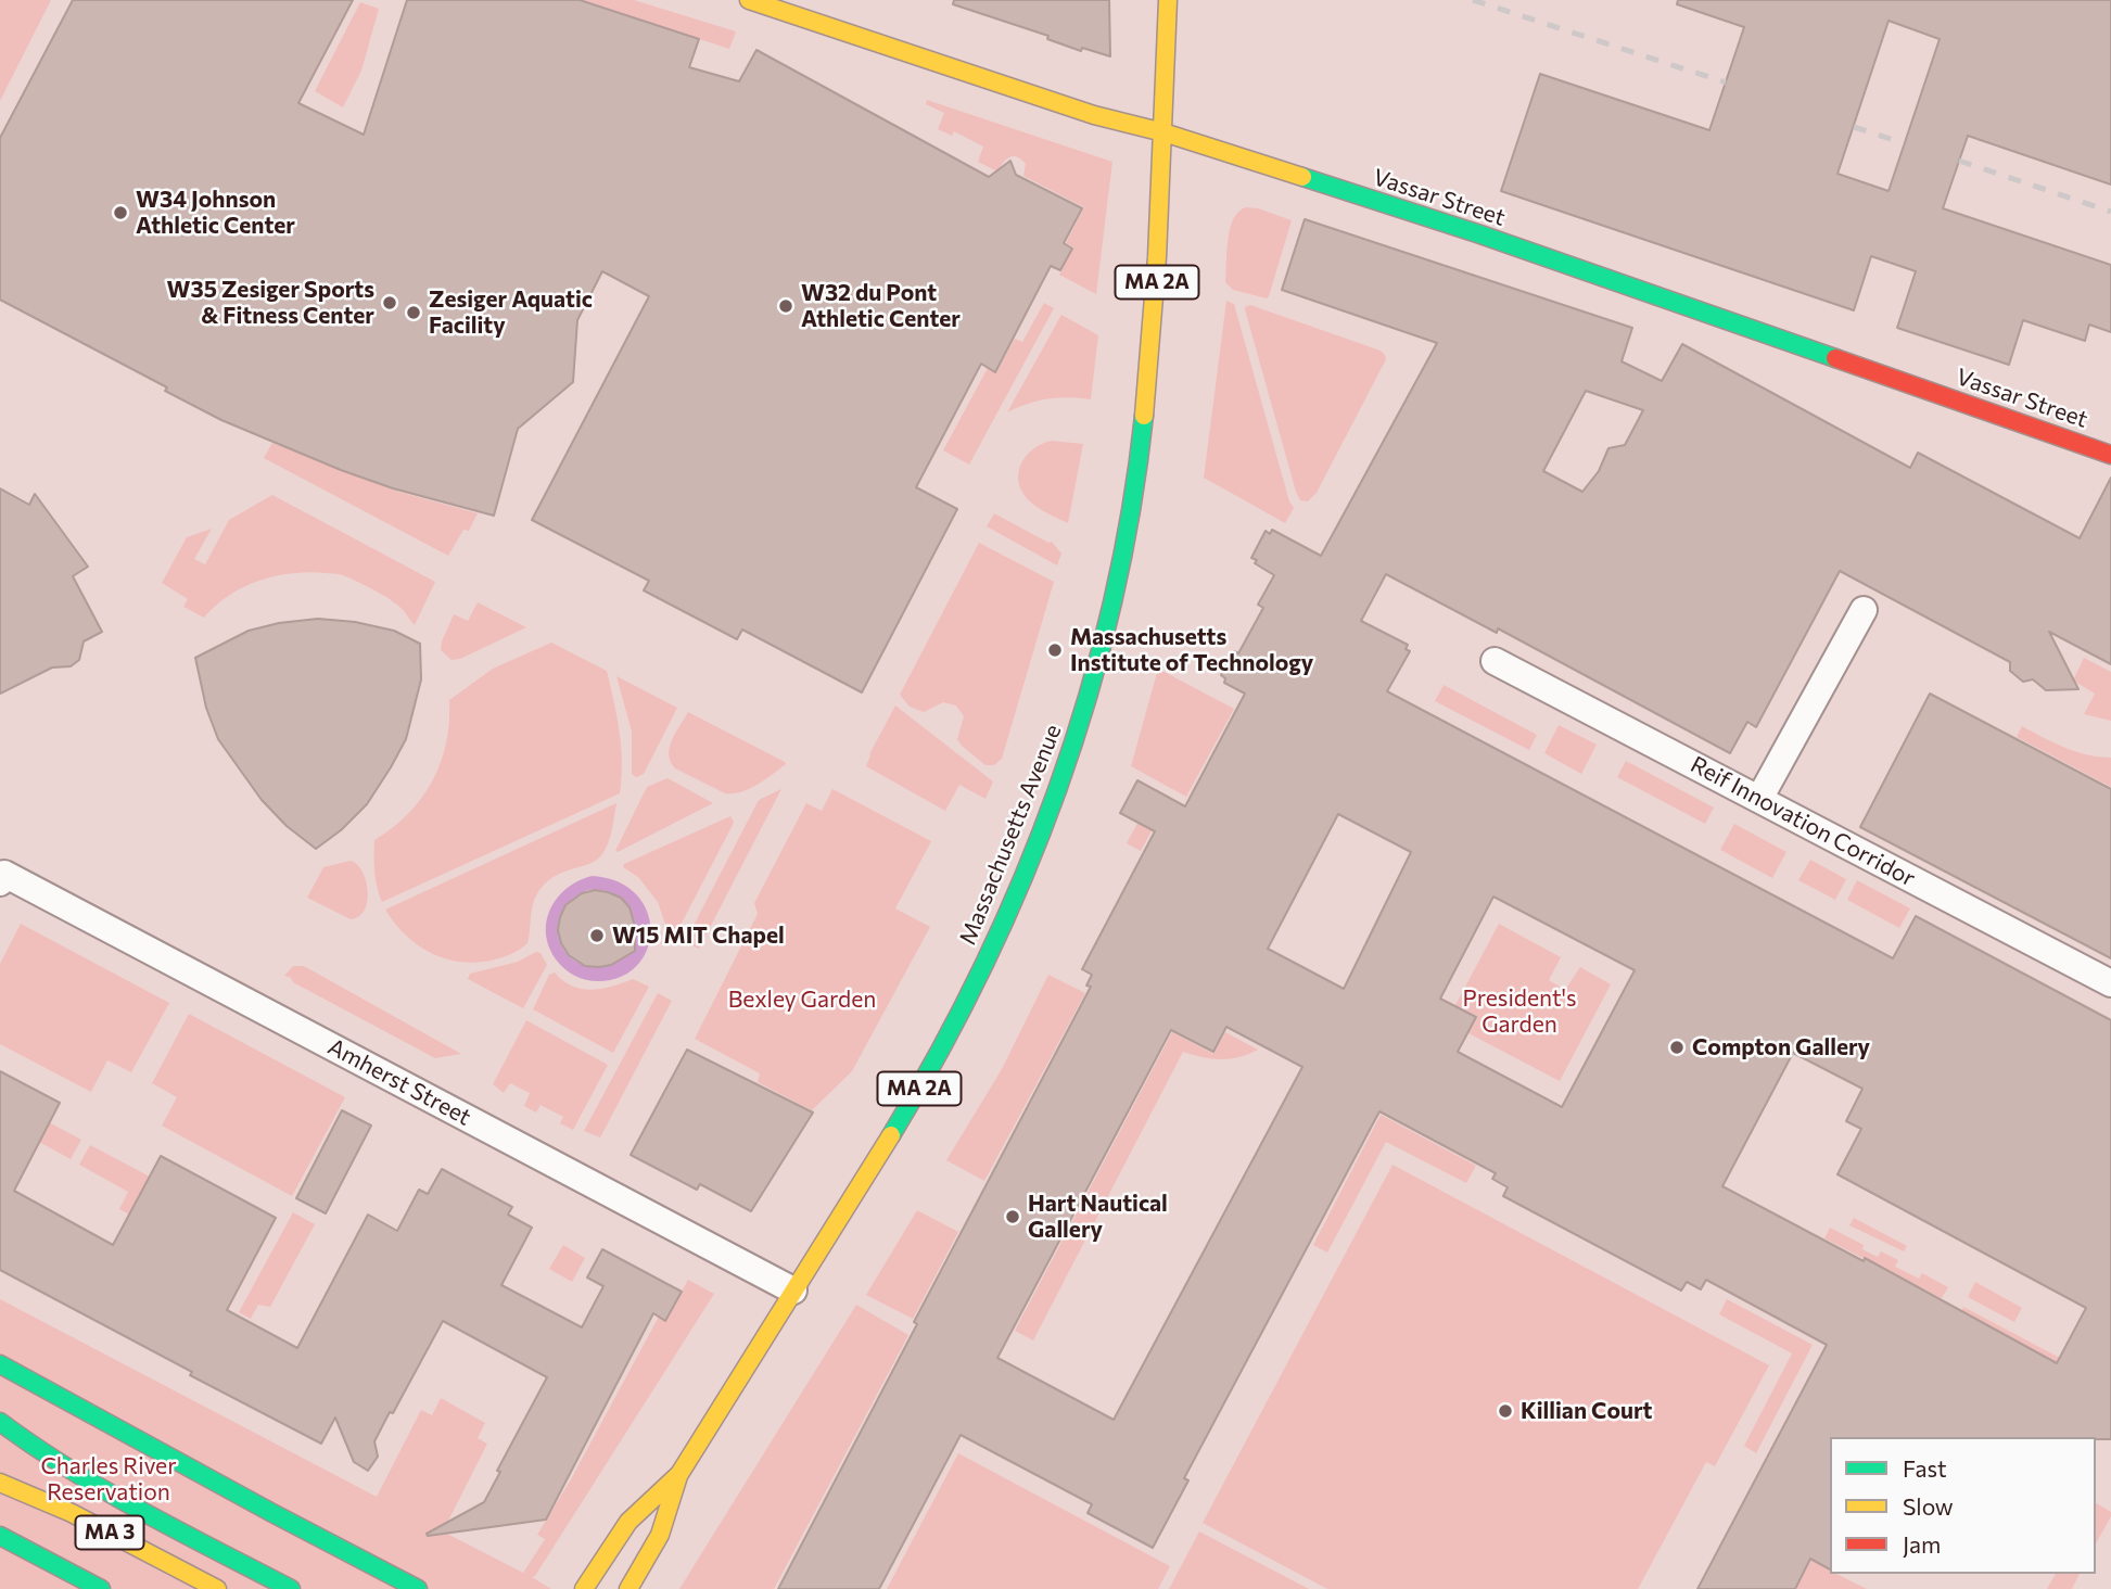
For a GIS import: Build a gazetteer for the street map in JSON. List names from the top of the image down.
{
  "streets": {
    "main road": [
      "Vassar Street",
      "MA 2A",
      "Massachusetts Avenue",
      "MA 3"
    ],
    "street": ["Reif Innovation Corridor", "Amherst Street"]
  },
  "crossings": [
    ["Vassar Street", "Massachusetts Avenue"],
    ["Massachusetts Avenue", "Amherst Street"]
  ],
  "parks": ["President's Garden", "Bexley Garden", "Charles River Reservation"],
  "places": [
    "W34 Johnson Athletic Center",
    "W35 Zesiger Sports & Fitness Center",
    "W32 du Pont Athletic Center",
    "Zesiger Aquatic Facility",
    "Massachusetts Institute of Technology",
    "W15 MIT Chapel",
    "Compton Gallery",
    "Hart Nautical Gallery",
    "Killian Court"
  ],
  "legend": ["Fast", "Slow", "Jam"]
}
